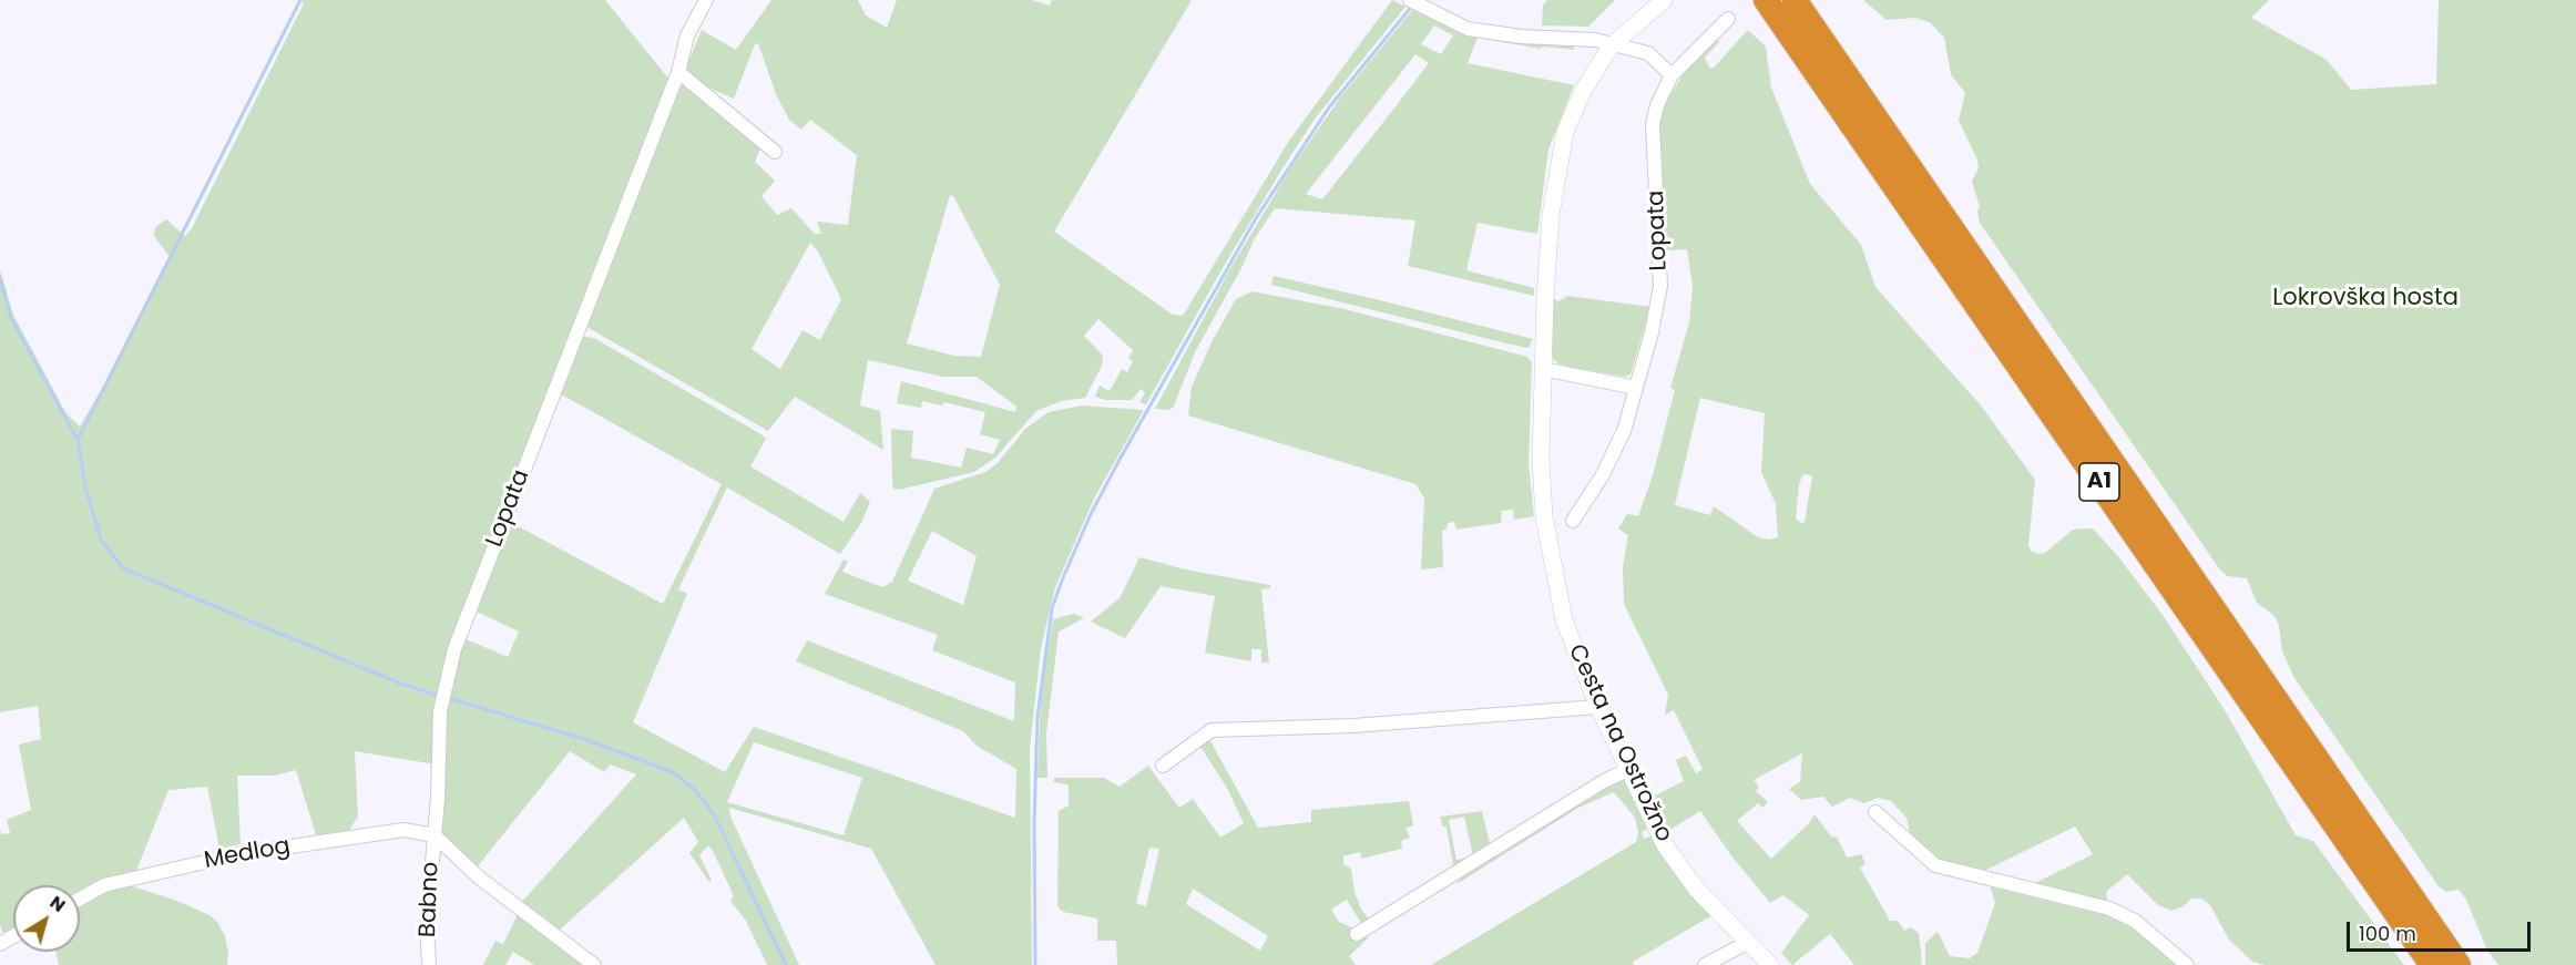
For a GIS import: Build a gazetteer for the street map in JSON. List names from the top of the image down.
{
  "streets": {
    "highway": ["A1"],
    "street": [
      "Lopata",
      "Cesta na Ostrožno",
      "Medlog",
      "Babno"
    ]
  },
  "crossings": [
    ["Lopata", "Medlog"],
    ["Lopata", "Babno"],
    ["Medlog", "Babno"]
  ],
  "parks": ["Lokrovška hosta"],
  "scale_bar": "100 m",
  "north": "top right"
}
